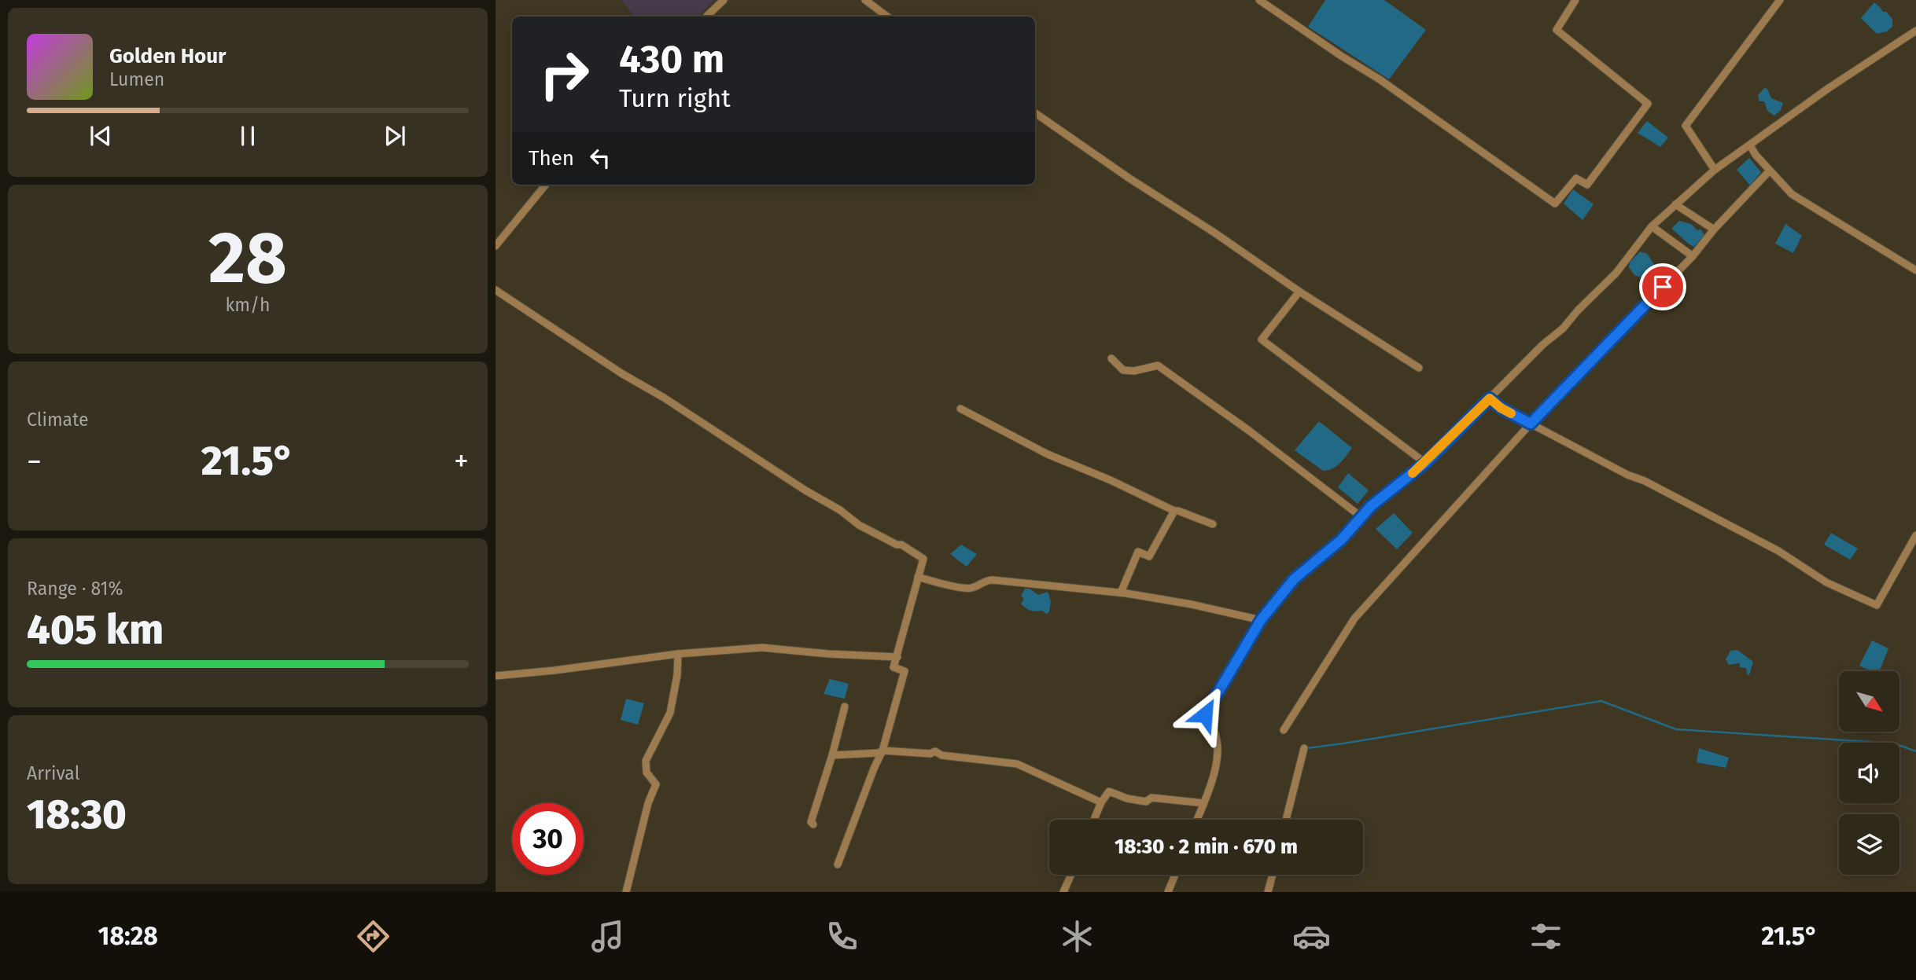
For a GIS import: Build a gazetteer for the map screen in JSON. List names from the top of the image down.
{
  "north": "bottom right",
  "page": {
    "turn": ["430 m", "Turn right"],
    "song": ["Golden Hour", "Lumen"],
    "then": "Then",
    "tile": [
      ["28", "km/h"],
      "Climate",
      ["Range · 81%", "405 km"],
      ["Arrival", "18:30"]
    ],
    "heat": ["−", "21.5°", "+"],
    "limit": "30",
    "trip": "18:30 · 2 min · 670 m",
    "tabs": ["18:28", "21.5°"]
  }
}
